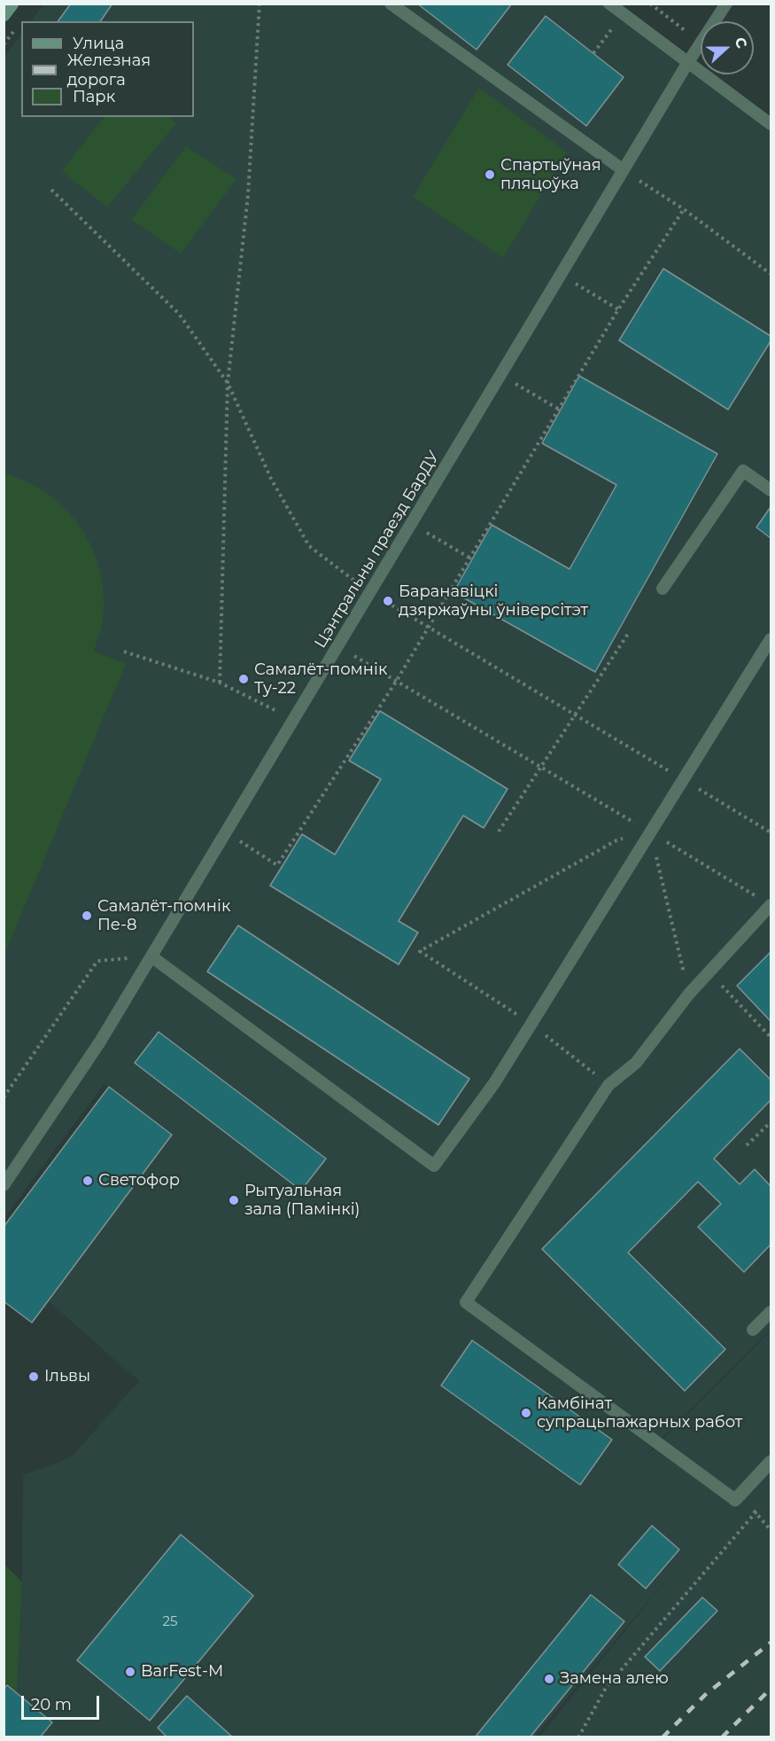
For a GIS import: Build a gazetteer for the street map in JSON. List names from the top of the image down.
{
  "streets": {
    "lane": ["Цэнтральны праезд БарДУ"]
  },
  "places": [
    "Спартыўная пляцоўка",
    "Баранавіцкі дзяржаўны ўніверсітэт",
    "Самалёт-помнік Ту-22",
    "Самалёт-помнік Пе-8",
    "Светофор",
    "Рытуальная зала (Памінкі)",
    "Ільвы",
    "Камбінат супрацьпажарных работ",
    "BarFest-M",
    "Замена алею"
  ],
  "house_numbers": ["25"],
  "legend": ["Улица", "Железная дорога", "Парк"],
  "scale_bar": "20 m",
  "north": "right"
}
